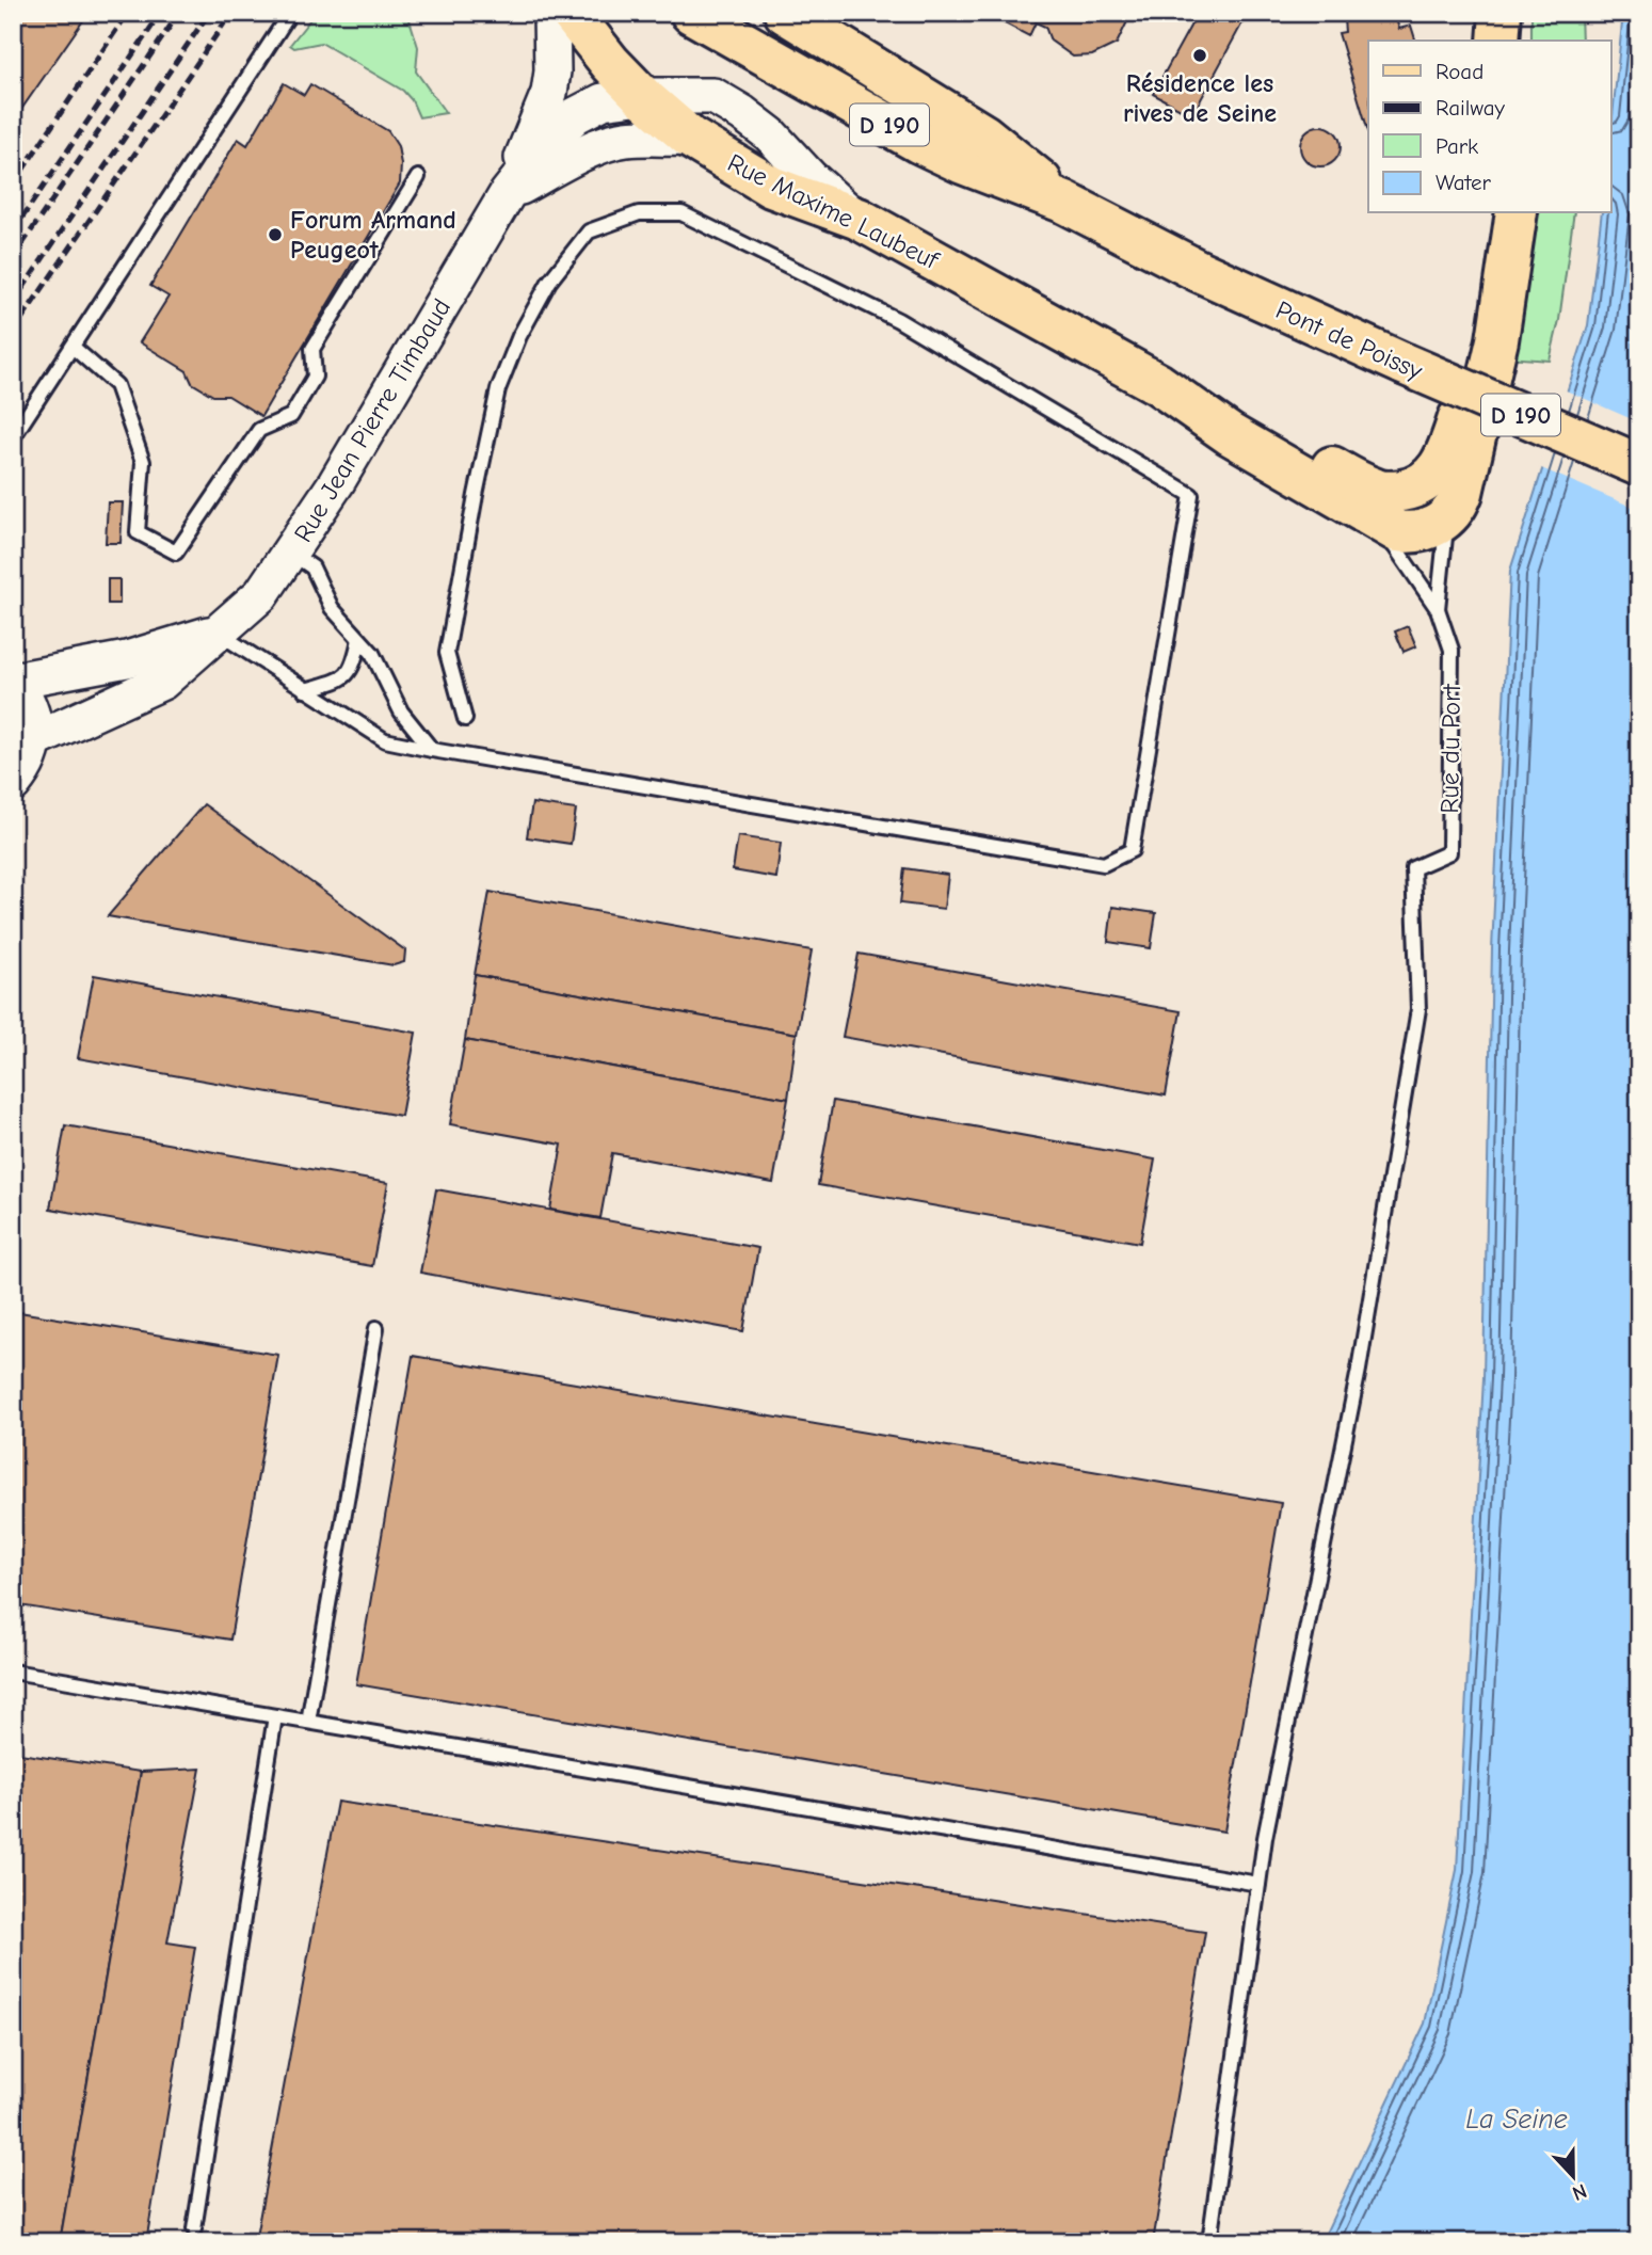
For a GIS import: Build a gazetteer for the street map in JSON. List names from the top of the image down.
{
  "streets": {
    "main road": [
      "D 190",
      "Rue Maxime Laubeuf",
      "Pont de Poissy",
      "Rue du Port"
    ],
    "street": ["Rue Jean Pierre Timbaud"]
  },
  "crossings": [
    ["D 190", "Pont de Poissy"],
    ["Rue Maxime Laubeuf", "Rue Jean Pierre Timbaud"]
  ],
  "water": ["La Seine"],
  "places": ["Résidence les rives de Seine", "Forum Armand Peugeot"],
  "legend": [
    "Road",
    "Railway",
    "Park",
    "Water"
  ],
  "north": "bottom"
}
